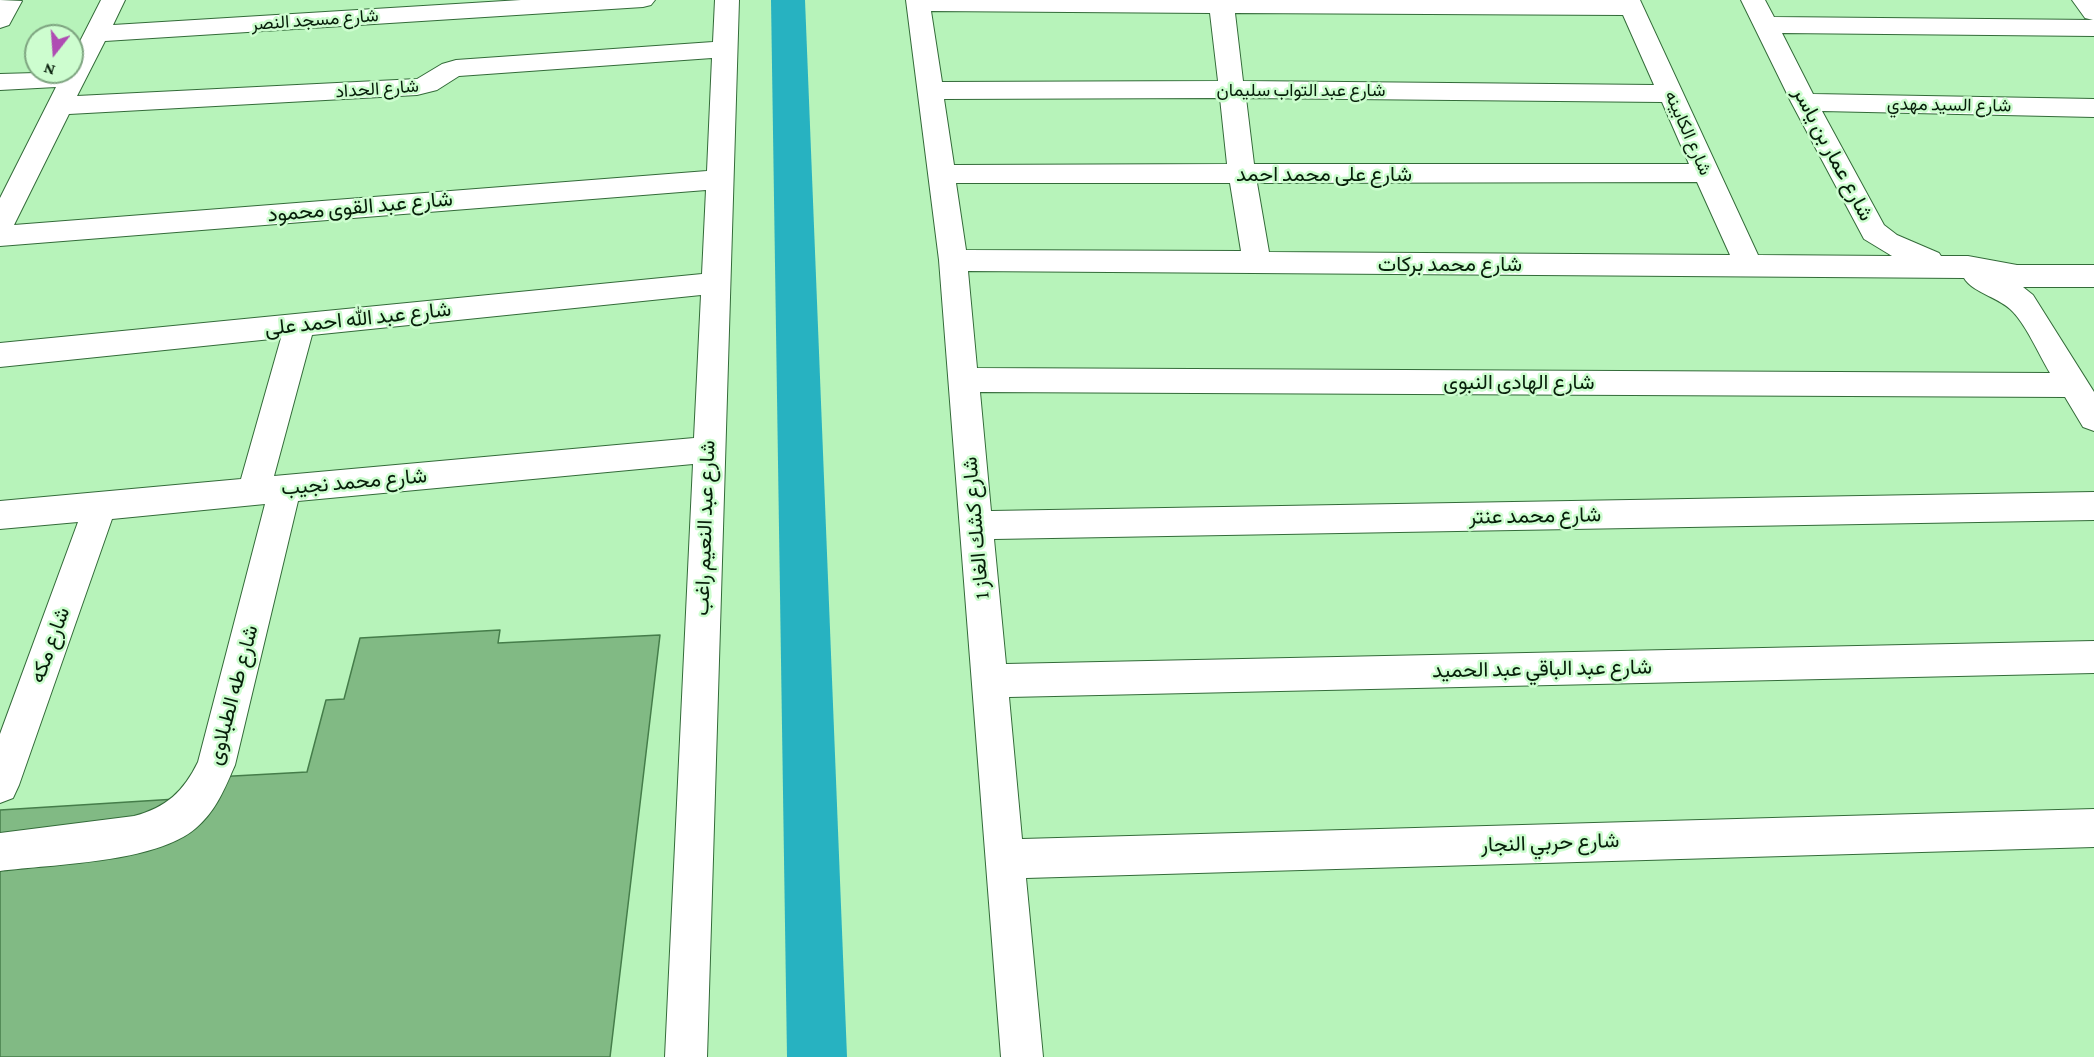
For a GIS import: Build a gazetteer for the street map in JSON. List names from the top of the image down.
{
  "streets": {
    "street": [
      "شارع مسجد النصر",
      "شارع الحداد",
      "شارع عبد التواب سليمان",
      "شارع السيد مهدي",
      "شارع الكابينه",
      "شارع عمار بن ياسر",
      "شارع على محمد احمد",
      "شارع عبد القوى محمود",
      "شارع محمد بركات",
      "شارع عبد الله احمد على",
      "شارع الهادى النبوى",
      "شارع محمد نجيب",
      "شارع محمد عنتر",
      "شارع عبد النعيم راغب",
      "شارع كشك الغاز 1",
      "شارع مكه",
      "شارع عبد الباقي عبد الحميد",
      "شارع طه الطبلاوى",
      "شارع حربي النجار"
    ]
  },
  "crossings": [
    ["شارع الحداد", "شارع عبد النعيم راغب"],
    ["شارع عبد التواب سليمان", "شارع الكابينه"],
    ["شارع عبد التواب سليمان", "شارع كشك الغاز 1"],
    ["شارع السيد مهدي", "شارع عمار بن ياسر"],
    ["شارع الكابينه", "شارع على محمد احمد"],
    ["شارع الكابينه", "شارع محمد بركات"],
    ["شارع عمار بن ياسر", "شارع محمد بركات"],
    ["شارع عمار بن ياسر", "شارع الهادى النبوى"],
    ["شارع على محمد احمد", "شارع كشك الغاز 1"],
    ["شارع عبد القوى محمود", "شارع عبد النعيم راغب"],
    ["شارع محمد بركات", "شارع كشك الغاز 1"],
    ["شارع عبد الله احمد على", "شارع عبد النعيم راغب"],
    ["شارع عبد الله احمد على", "شارع طه الطبلاوى"],
    ["شارع الهادى النبوى", "شارع كشك الغاز 1"],
    ["شارع محمد نجيب", "شارع عبد النعيم راغب"],
    ["شارع محمد نجيب", "شارع مكه"],
    ["شارع محمد نجيب", "شارع طه الطبلاوى"],
    ["شارع محمد عنتر", "شارع كشك الغاز 1"],
    ["شارع كشك الغاز 1", "شارع عبد الباقي عبد الحميد"],
    ["شارع كشك الغاز 1", "شارع حربي النجار"]
  ],
  "north": "bottom"
}
